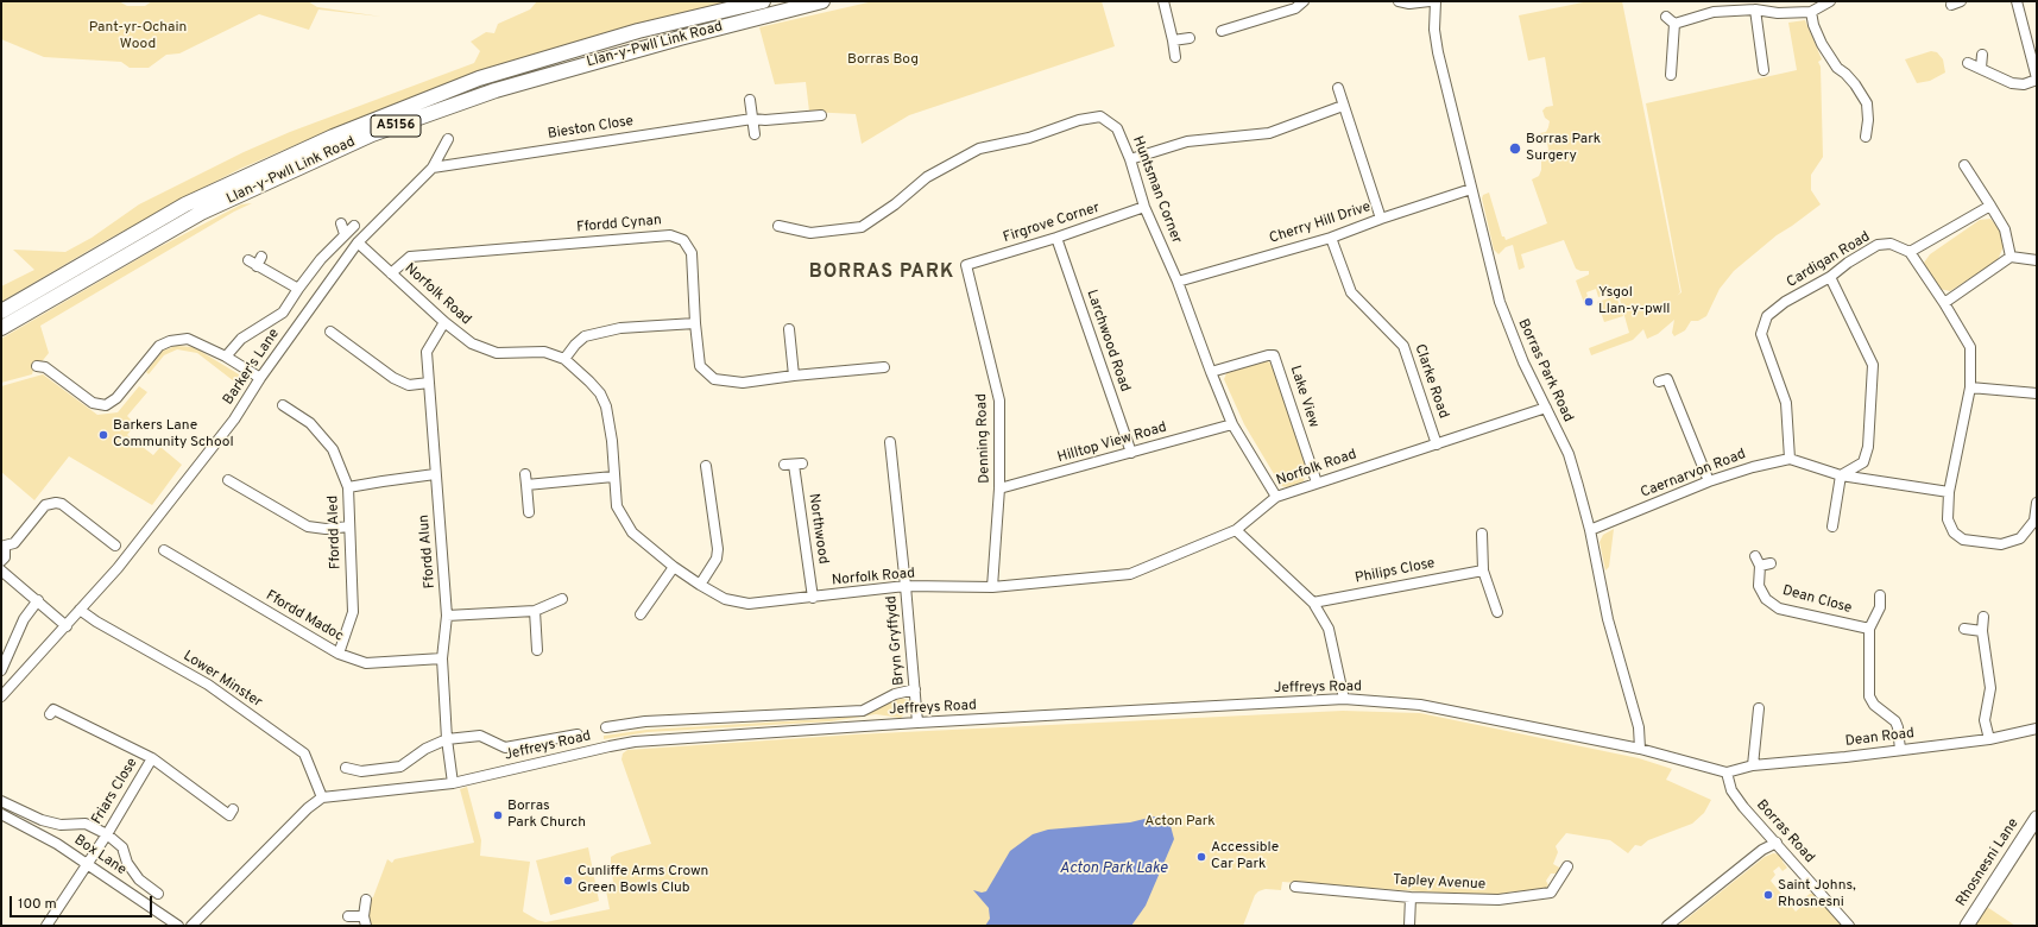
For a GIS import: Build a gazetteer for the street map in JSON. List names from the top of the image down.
{
  "streets": {
    "highway": ["Llan-y-Pwll Link Road", "A5156"],
    "main road": ["Rhosnesni Lane"],
    "street": [
      "Bieston Close",
      "Huntsman Corner",
      "Firgrove Corner",
      "Cherry Hill Drive",
      "Ffordd Cynan",
      "Cardigan Road",
      "Norfolk Road",
      "Larchwood Road",
      "Barker's Lane",
      "Borras Park Road",
      "Clarke Road",
      "Lake View",
      "Denning Road",
      "Hilltop View Road",
      "Caernarvon Road",
      "Northwood",
      "Ffordd Aled",
      "Ffordd Alun",
      "Philips Close",
      "Dean Close",
      "Ffordd Madoc",
      "Bryn Gryffydd",
      "Lower Minster",
      "Jeffreys Road",
      "Dean Road",
      "Friars Close",
      "Borras Road",
      "Box Lane",
      "Tapley Avenue"
    ]
  },
  "crossings": [
    ["Bieston Close", "Barker's Lane"],
    ["Huntsman Corner", "Firgrove Corner"],
    ["Huntsman Corner", "Cherry Hill Drive"],
    ["Huntsman Corner", "Norfolk Road"],
    ["Huntsman Corner", "Lake View"],
    ["Huntsman Corner", "Hilltop View Road"],
    ["Firgrove Corner", "Larchwood Road"],
    ["Firgrove Corner", "Denning Road"],
    ["Cherry Hill Drive", "Borras Park Road"],
    ["Cherry Hill Drive", "Clarke Road"],
    ["Ffordd Cynan", "Norfolk Road"],
    ["Cardigan Road", "Caernarvon Road"],
    ["Norfolk Road", "Barker's Lane"],
    ["Norfolk Road", "Borras Park Road"],
    ["Norfolk Road", "Clarke Road"],
    ["Norfolk Road", "Lake View"],
    ["Norfolk Road", "Denning Road"],
    ["Norfolk Road", "Northwood"],
    ["Norfolk Road", "Ffordd Alun"],
    ["Norfolk Road", "Bryn Gryffydd"],
    ["Larchwood Road", "Hilltop View Road"],
    ["Barker's Lane", "Lower Minster"],
    ["Borras Park Road", "Caernarvon Road"],
    ["Borras Park Road", "Jeffreys Road"],
    ["Denning Road", "Hilltop View Road"],
    ["Ffordd Aled", "Ffordd Madoc"],
    ["Ffordd Alun", "Ffordd Madoc"],
    ["Ffordd Alun", "Jeffreys Road"],
    ["Bryn Gryffydd", "Jeffreys Road"],
    ["Lower Minster", "Jeffreys Road"],
    ["Jeffreys Road", "Dean Road"],
    ["Jeffreys Road", "Borras Road"],
    ["Dean Road", "Borras Road"],
    ["Friars Close", "Box Lane"]
  ],
  "districts": ["BORRAS PARK"],
  "water": ["Acton Park Lake"],
  "parks": ["Pant-yr-Ochain Wood", "Borras Bog", "Acton Park"],
  "places": [
    "Borras Park Surgery",
    "Ysgol Llan-y-pwll",
    "Barkers Lane Community School",
    "Borras Park Church",
    "Accessible Car Park",
    "Cunliffe Arms Crown Green Bowls Club",
    "Saint Johns, Rhosnesni"
  ],
  "scale_bar": "100 m"
}
